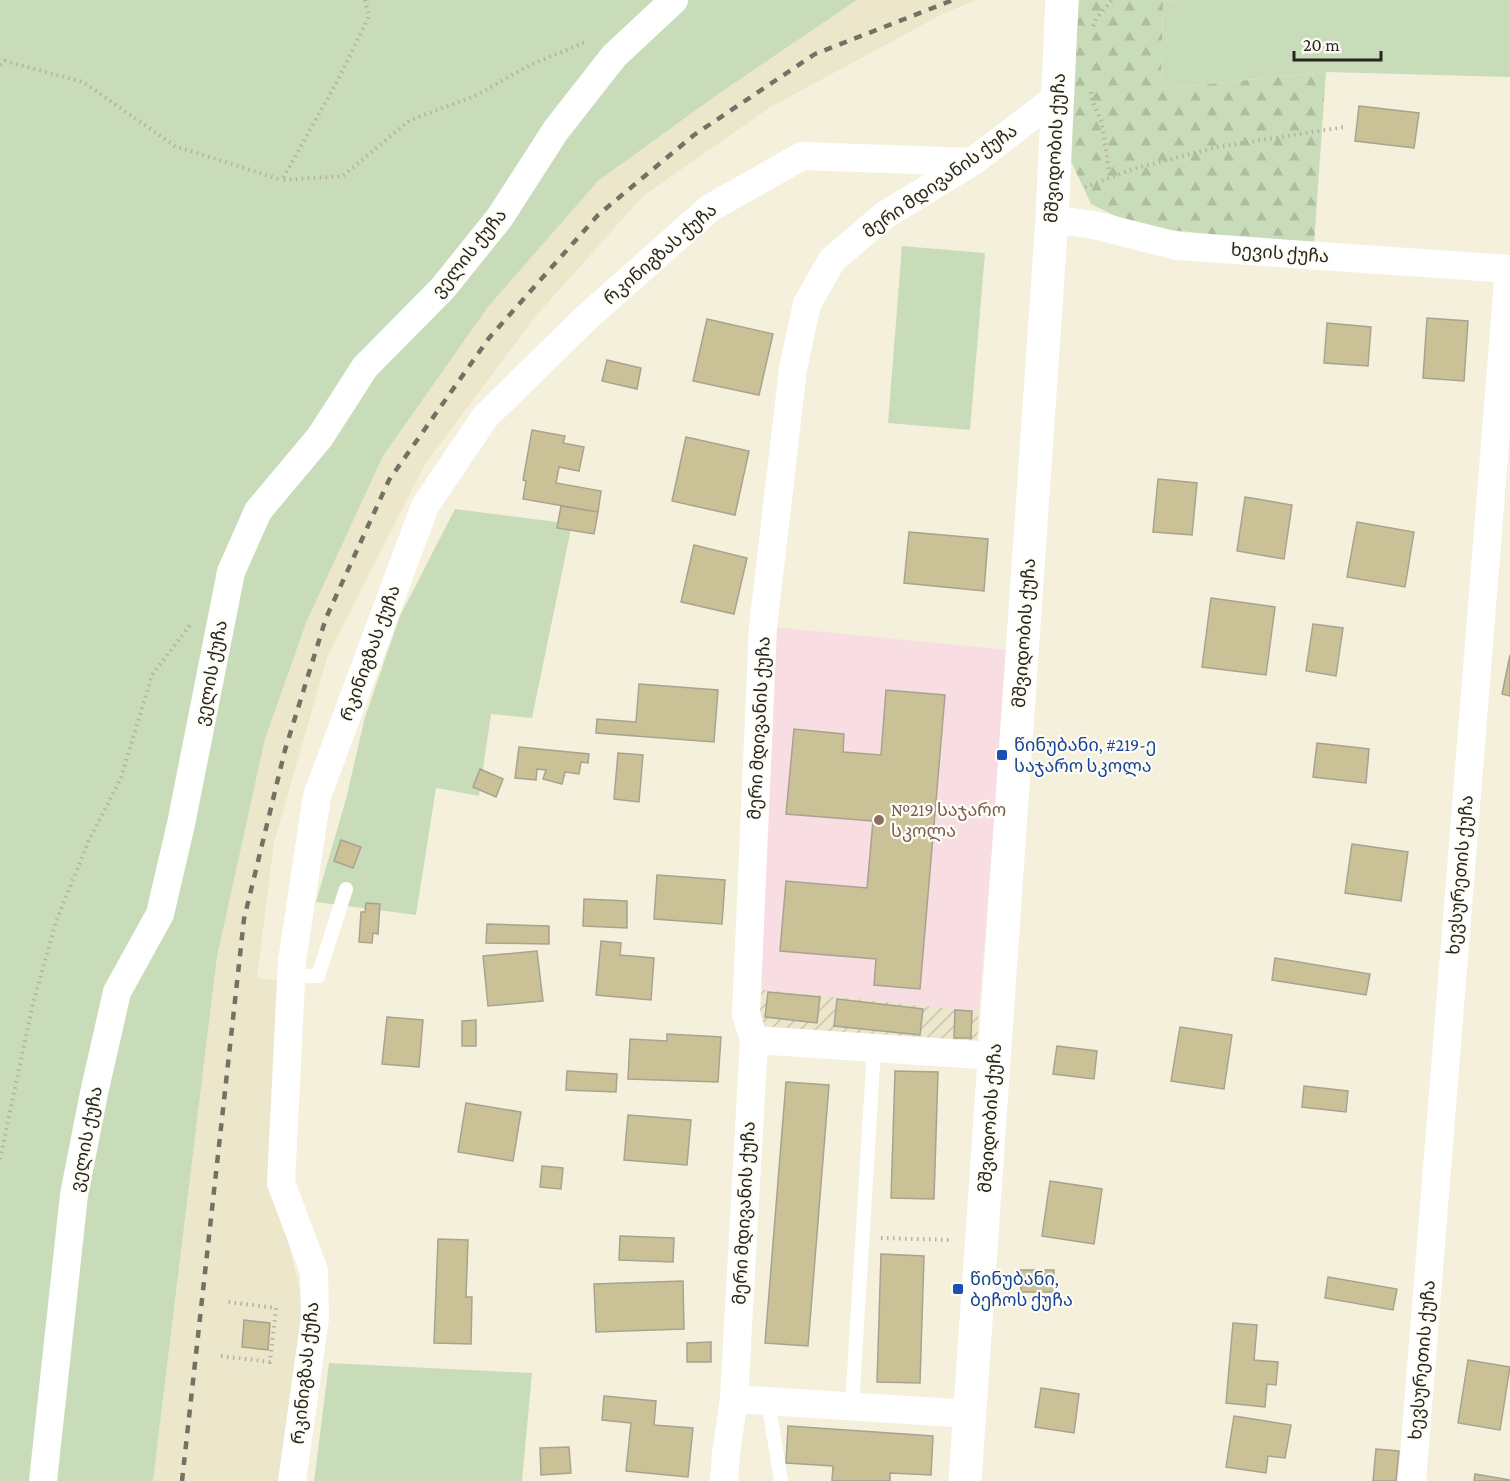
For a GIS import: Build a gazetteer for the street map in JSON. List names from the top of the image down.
{
  "streets": {
    "street": [
      "მშვიდობის ქუჩა",
      "მერი მდივანის ქუჩა",
      "ველის ქუჩა",
      "ხევის ქუჩა",
      "რკინიგზას ქუჩა",
      "ხევსურეთის ქუჩა"
    ]
  },
  "crossings": [
    ["მშვიდობის ქუჩა", "მერი მდივანის ქუჩა"],
    ["მშვიდობის ქუჩა", "ხევის ქუჩა"],
    ["მერი მდივანის ქუჩა", "რკინიგზას ქუჩა"],
    ["ხევის ქუჩა", "ხევსურეთის ქუჩა"]
  ],
  "places": {
    "transit": ["წინუბანი, #219-ე საჯარო სკოლა", "წინუბანი, ბეჩოს ქუჩა"],
    "other": ["№219 საჯარო სკოლა"]
  },
  "scale_bar": "20 m"
}
